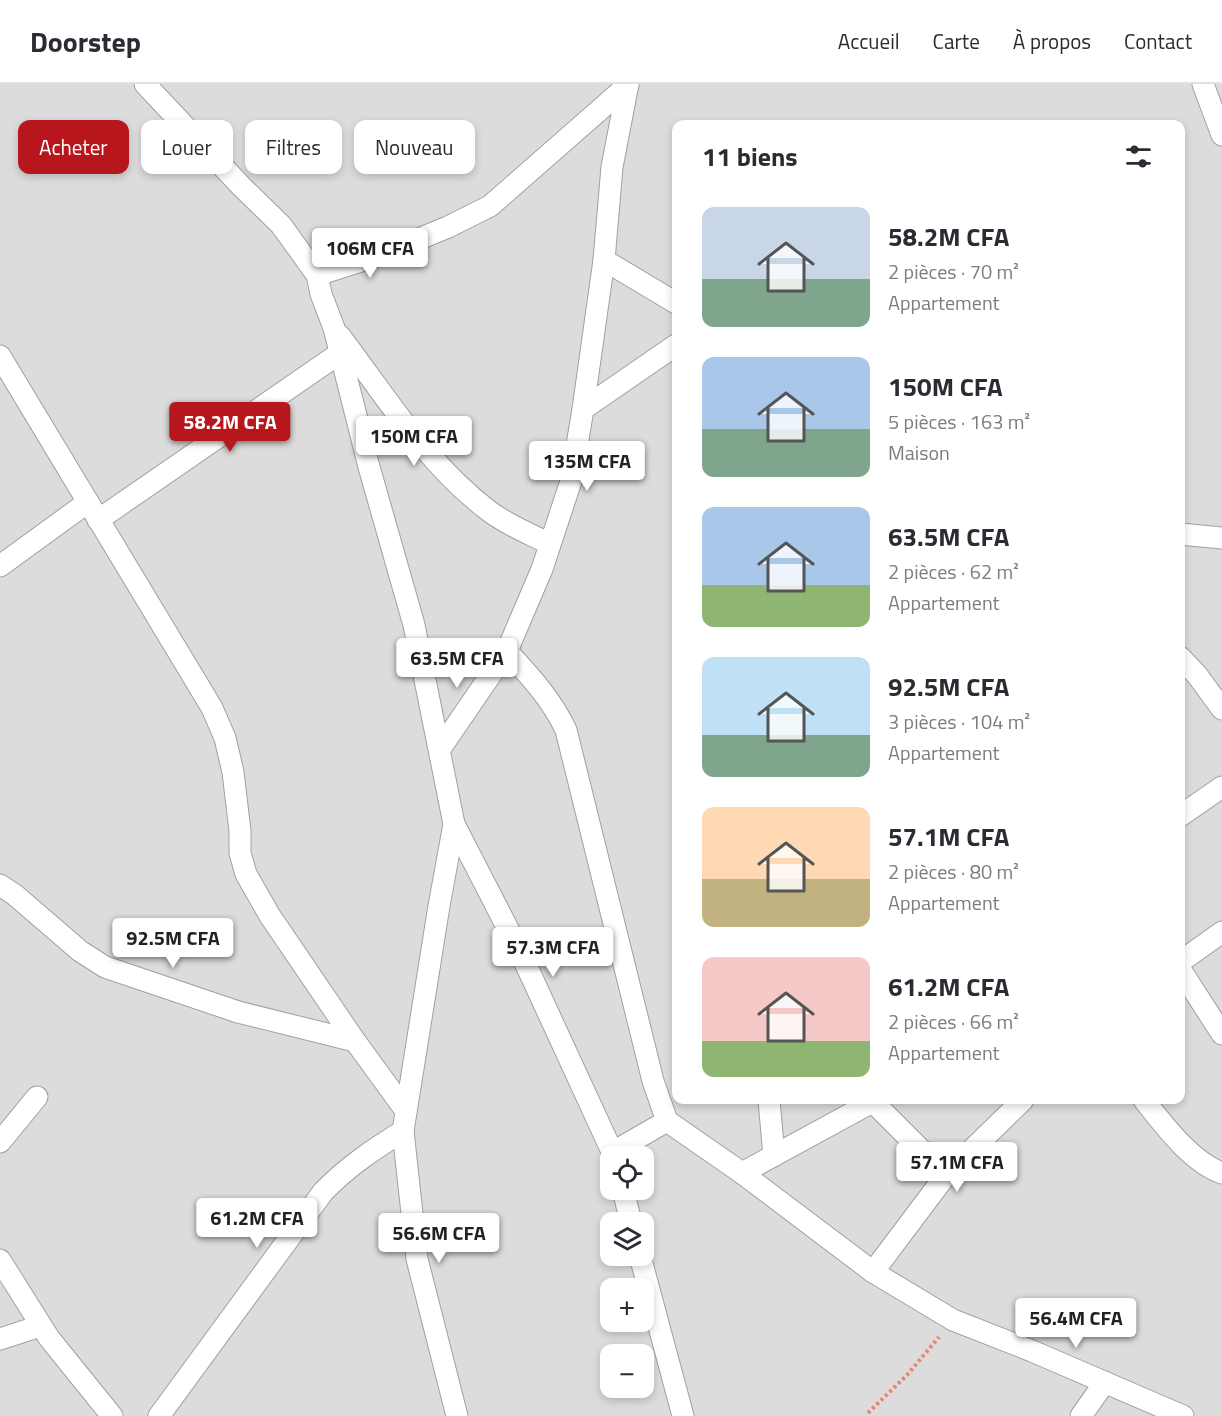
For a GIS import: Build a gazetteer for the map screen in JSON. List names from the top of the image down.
{
  "page": {
    "header": "Doorstep",
    "nav": [
      "Accueil",
      "Carte",
      "À propos",
      "Contact"
    ],
    "chip": [
      "Acheter",
      "Louer",
      "Filtres",
      "Nouveau"
    ],
    "heading": "11 biens",
    "list": [
      {
        "name": "58.2M CFA",
        "note": "2 pièces · 70 m² · Appartement"
      },
      {
        "name": "150M CFA",
        "note": "5 pièces · 163 m² · Maison"
      },
      {
        "name": "63.5M CFA",
        "note": "2 pièces · 62 m² · Appartement"
      },
      {
        "name": "92.5M CFA",
        "note": "3 pièces · 104 m² · Appartement"
      },
      {
        "name": "57.1M CFA",
        "note": "2 pièces · 80 m² · Appartement"
      },
      {
        "name": "61.2M CFA",
        "note": "2 pièces · 66 m² · Appartement"
      }
    ],
    "price": [
      "106M CFA",
      "58.2M CFA",
      "150M CFA",
      "135M CFA",
      "63.5M CFA",
      "92.5M CFA",
      "57.3M CFA",
      "57.1M CFA",
      "61.2M CFA",
      "56.6M CFA",
      "56.4M CFA"
    ],
    "map_buttons": ["+", "−"]
  }
}
